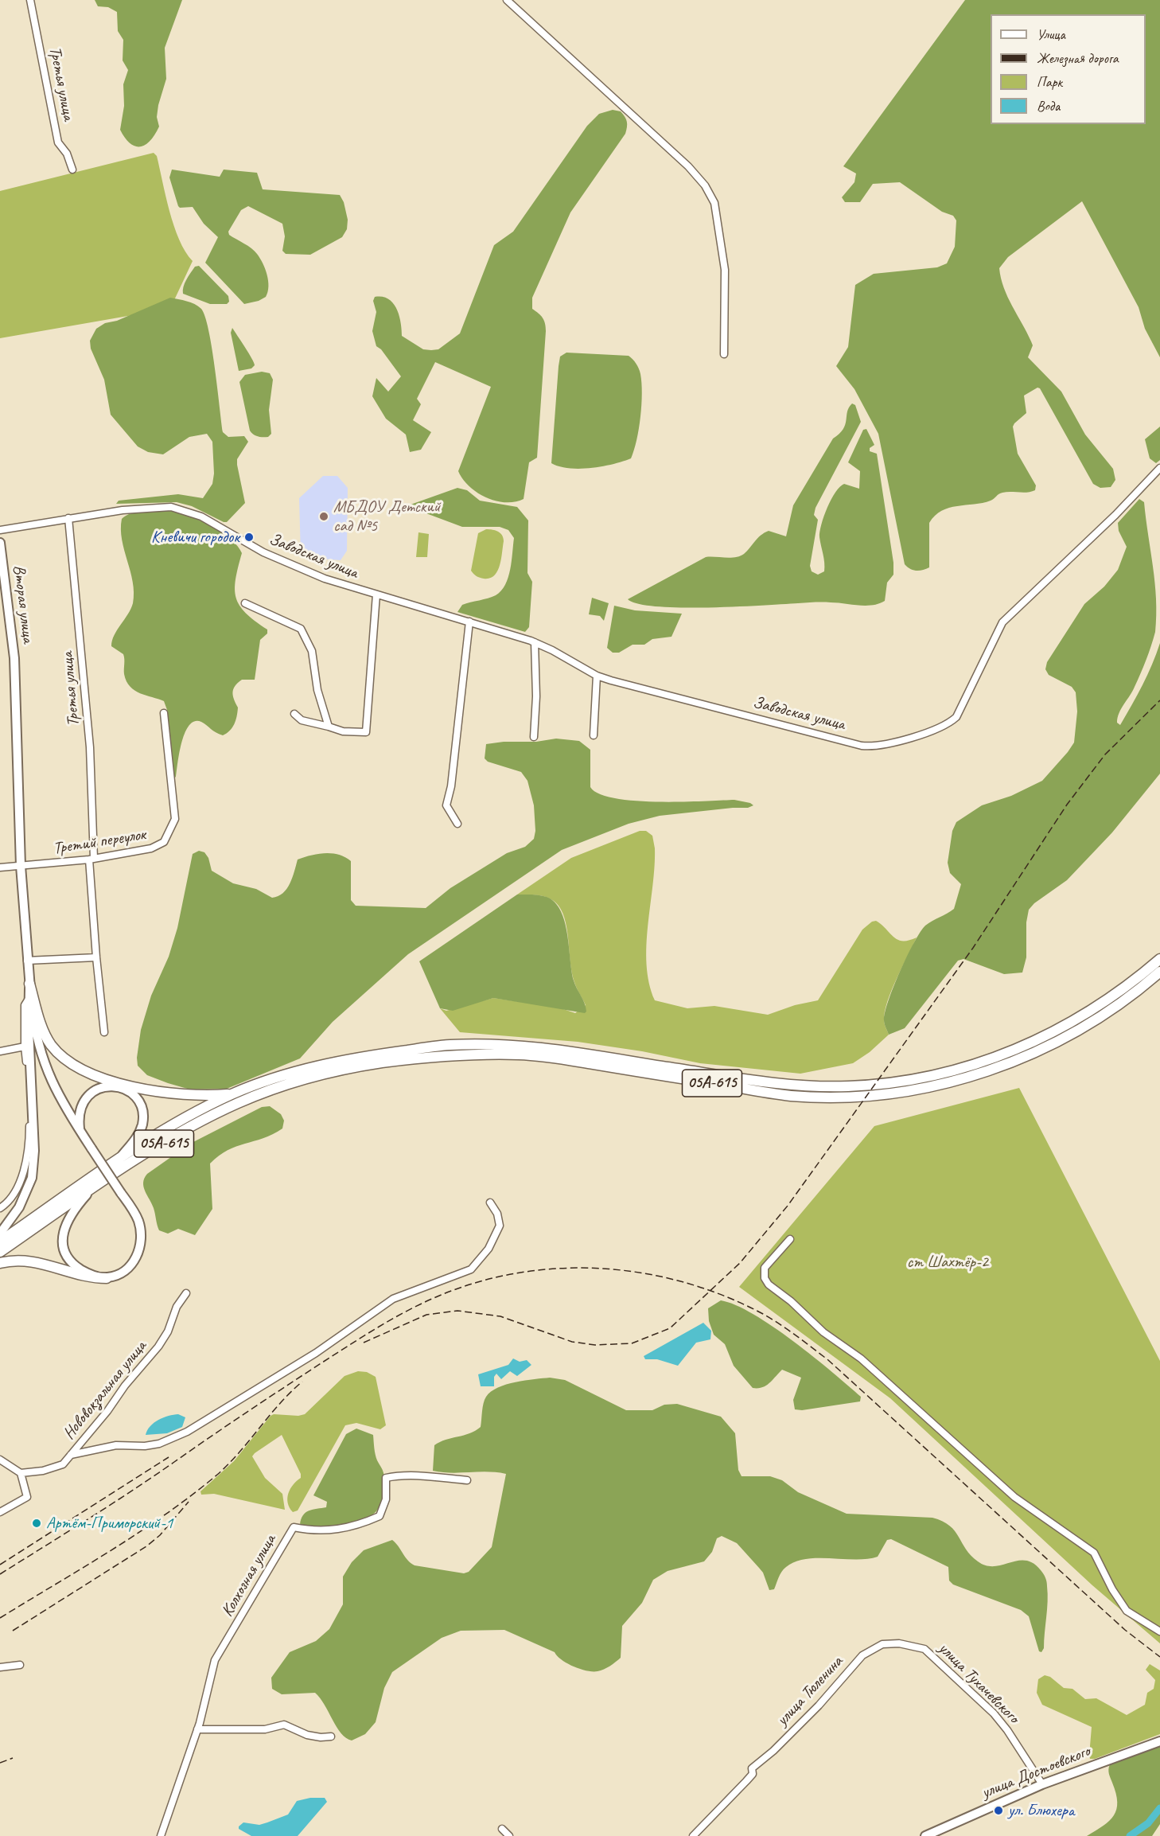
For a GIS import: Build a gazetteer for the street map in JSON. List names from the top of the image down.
{
  "streets": {
    "highway": ["05А-615"],
    "main road": ["Вторая улица", "улица Достоевского"],
    "street": [
      "Третья улица",
      "Заводская улица",
      "Третий переулок",
      "Нововокзальная улица",
      "Колхозная улица",
      "улица Тухачевского",
      "улица Тюленина"
    ]
  },
  "crossings": [
    ["Третья улица", "Заводская улица"],
    ["Третья улица", "Третий переулок"],
    ["Вторая улица", "Третий переулок"],
    ["улица Тухачевского", "улица Тюленина"],
    ["улица Тухачевского", "улица Достоевского"]
  ],
  "parks": ["ст Шахтёр-2"],
  "places": [
    "МБДОУ Детский сад №5",
    "Кневичи городок",
    "Артём-Приморский-1",
    "ул. Блюхера"
  ],
  "legend": [
    "Улица",
    "Железная дорога",
    "Парк",
    "Вода"
  ]
}
